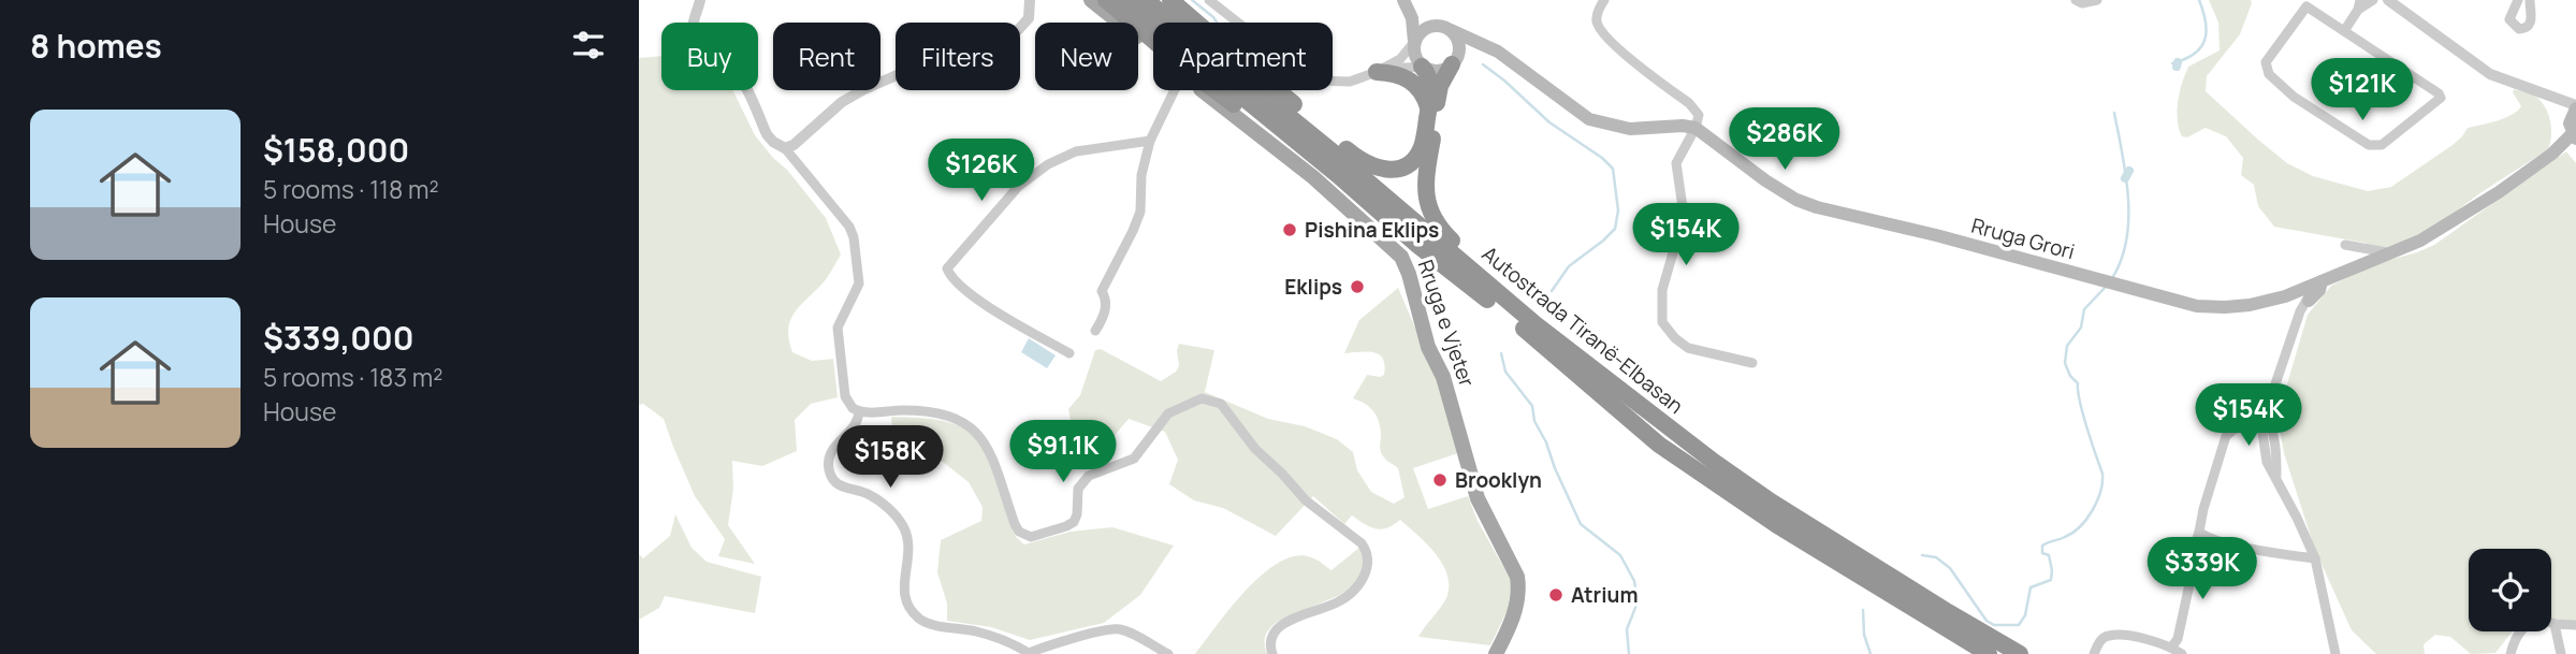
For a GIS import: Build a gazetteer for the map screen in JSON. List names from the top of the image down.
{
  "streets": {
    "highway": ["Autostrada Tiranë-Elbasan"],
    "main road": ["Rruga Grori", "Rruga e Vjeter"]
  },
  "places": [
    "Pishina Eklips",
    "Eklips",
    "Brooklyn",
    "Atrium"
  ],
  "page": {
    "heading": "8 homes",
    "chip": [
      "Buy",
      "Rent",
      "Filters",
      "New",
      "Apartment"
    ],
    "price": [
      "$121K",
      "$286K",
      "$126K",
      "$154K",
      "$154K",
      "$91.1K",
      "$158K",
      "$339K"
    ],
    "list": [
      {
        "name": "$158,000",
        "note": "5 rooms · 118 m² · House"
      },
      {
        "name": "$339,000",
        "note": "5 rooms · 183 m² · House"
      }
    ]
  }
}
